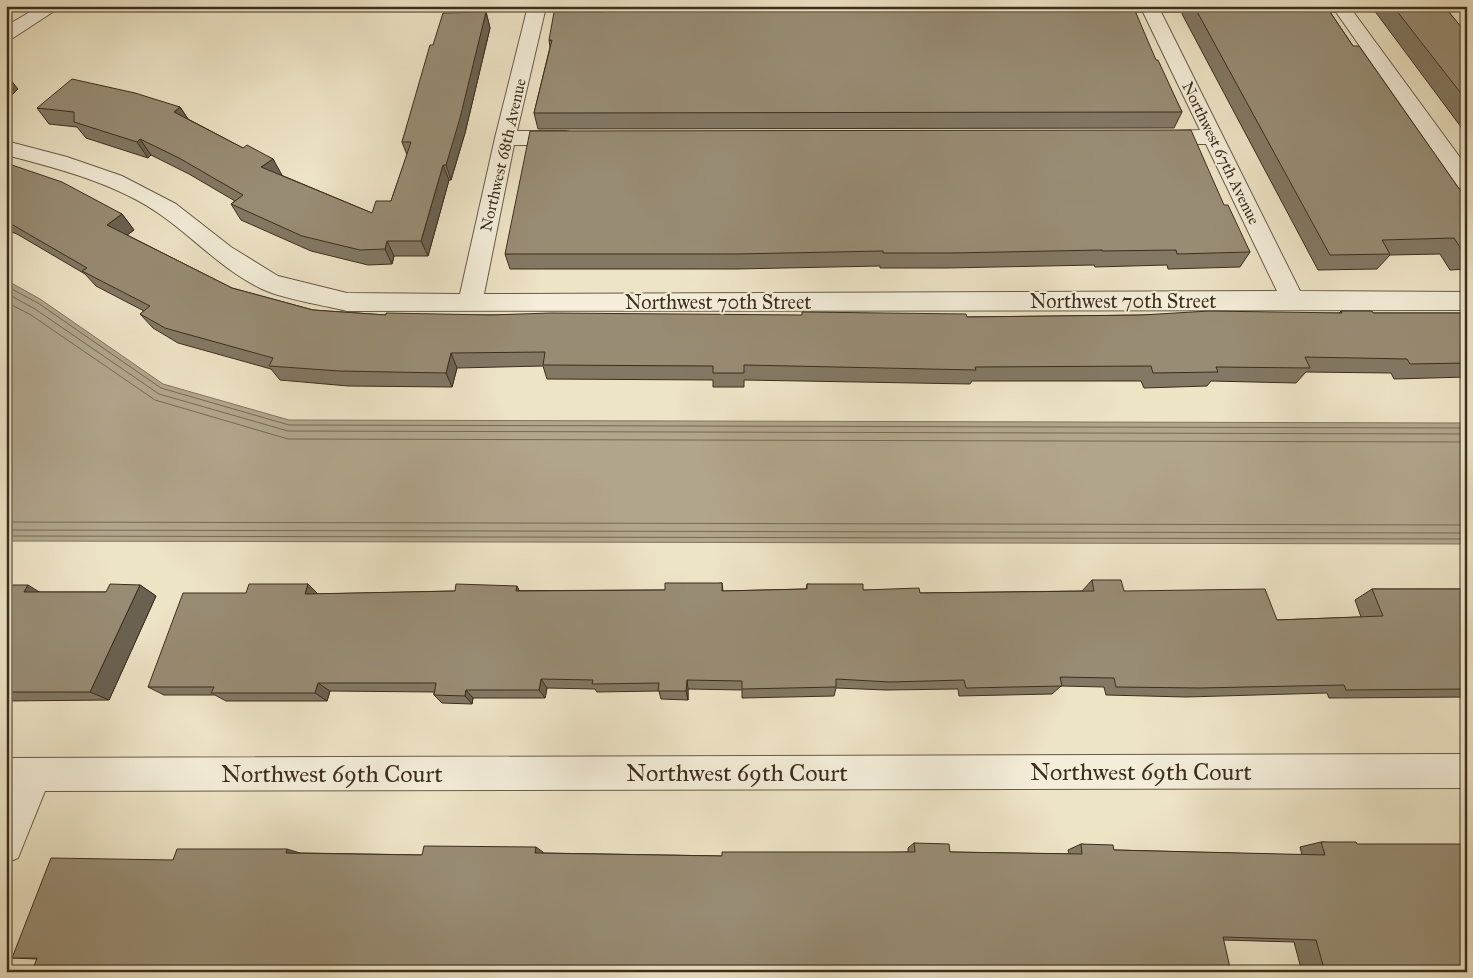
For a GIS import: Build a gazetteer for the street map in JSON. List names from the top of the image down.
{
  "streets": {
    "street": [
      "Northwest 67th Avenue",
      "Northwest 68th Avenue",
      "Northwest 70th Street",
      "Northwest 69th Court"
    ]
  },
  "crossings": [
    ["Northwest 67th Avenue", "Northwest 70th Street"],
    ["Northwest 68th Avenue", "Northwest 70th Street"]
  ]
}
